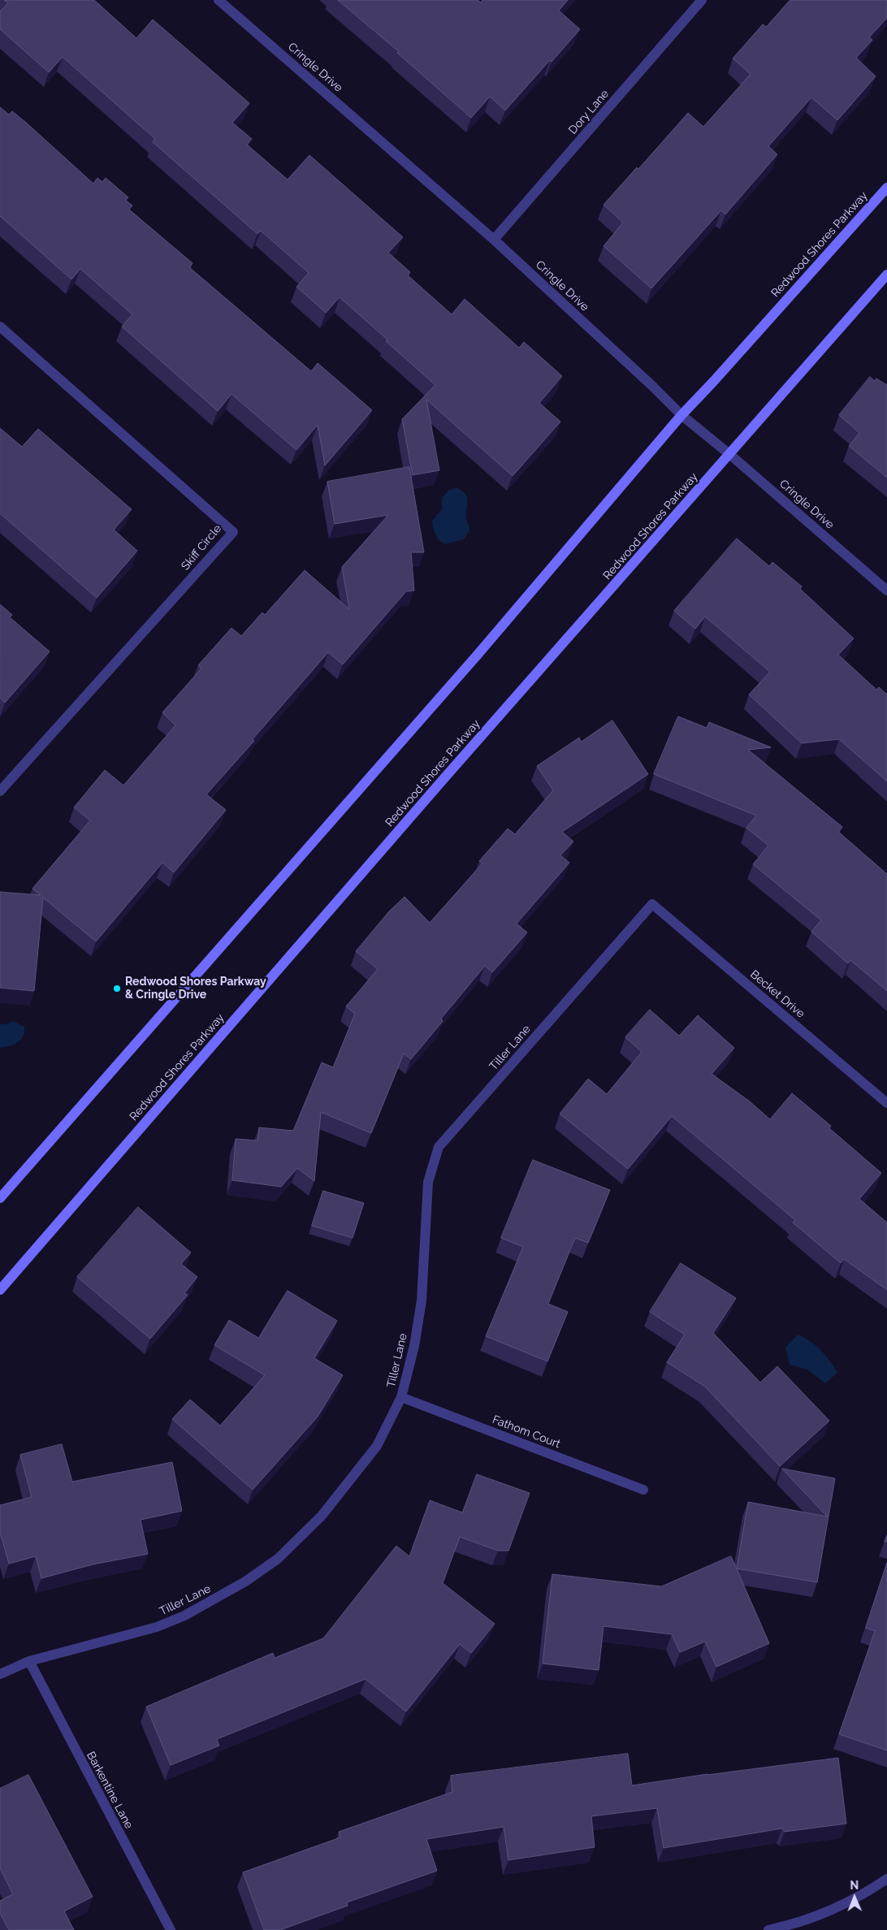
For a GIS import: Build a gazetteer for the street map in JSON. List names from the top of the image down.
{
  "streets": {
    "main road": ["Redwood Shores Parkway"],
    "street": [
      "Cringle Drive",
      "Dory Lane",
      "Skiff Circle",
      "Becket Drive",
      "Tiller Lane",
      "Fathom Court",
      "Barkentine Lane"
    ]
  },
  "crossings": [
    ["Cringle Drive", "Dory Lane"],
    ["Cringle Drive", "Redwood Shores Parkway"],
    ["Becket Drive", "Tiller Lane"],
    ["Tiller Lane", "Fathom Court"],
    ["Tiller Lane", "Barkentine Lane"]
  ],
  "places": ["Redwood Shores Parkway & Cringle Drive"],
  "north": "top"
}
